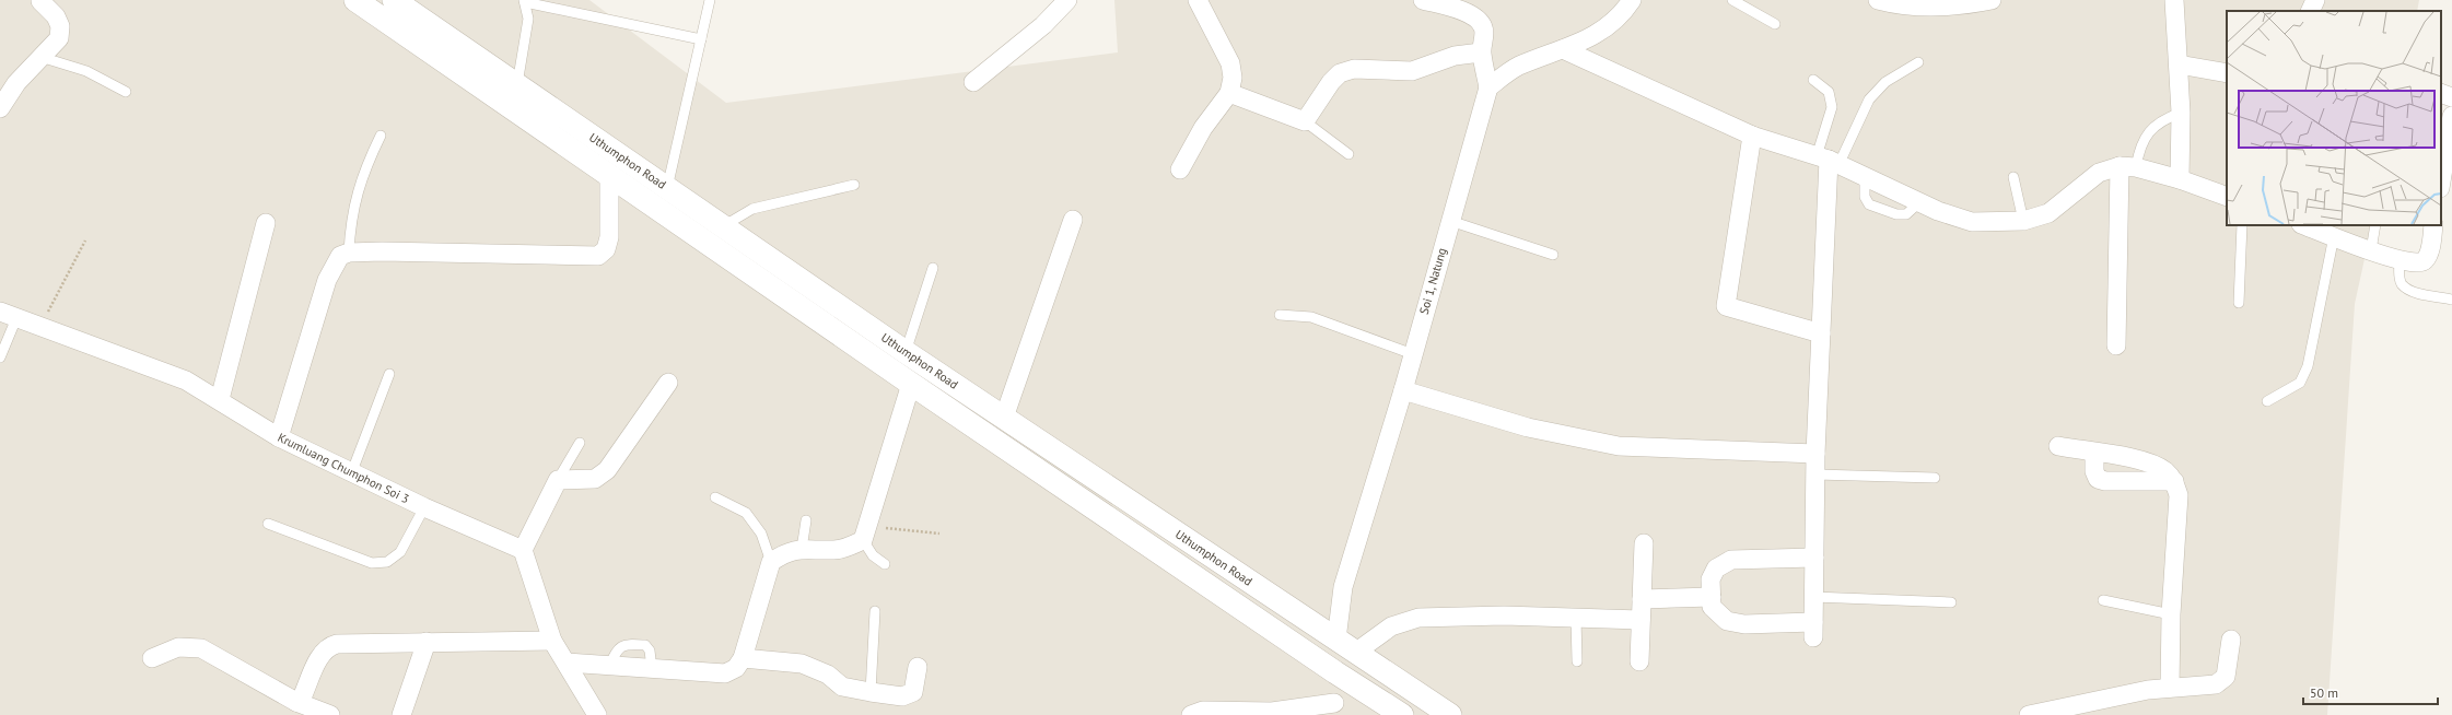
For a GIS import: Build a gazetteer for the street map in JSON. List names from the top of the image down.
{
  "streets": {
    "street": ["Uthumphon Road", "Soi 1, Natung", "Krumluang Chumphon Soi 3"]
  },
  "crossings": [
    ["Uthumphon Road", "Soi 1, Natung"]
  ],
  "scale_bar": "50 m"
}
